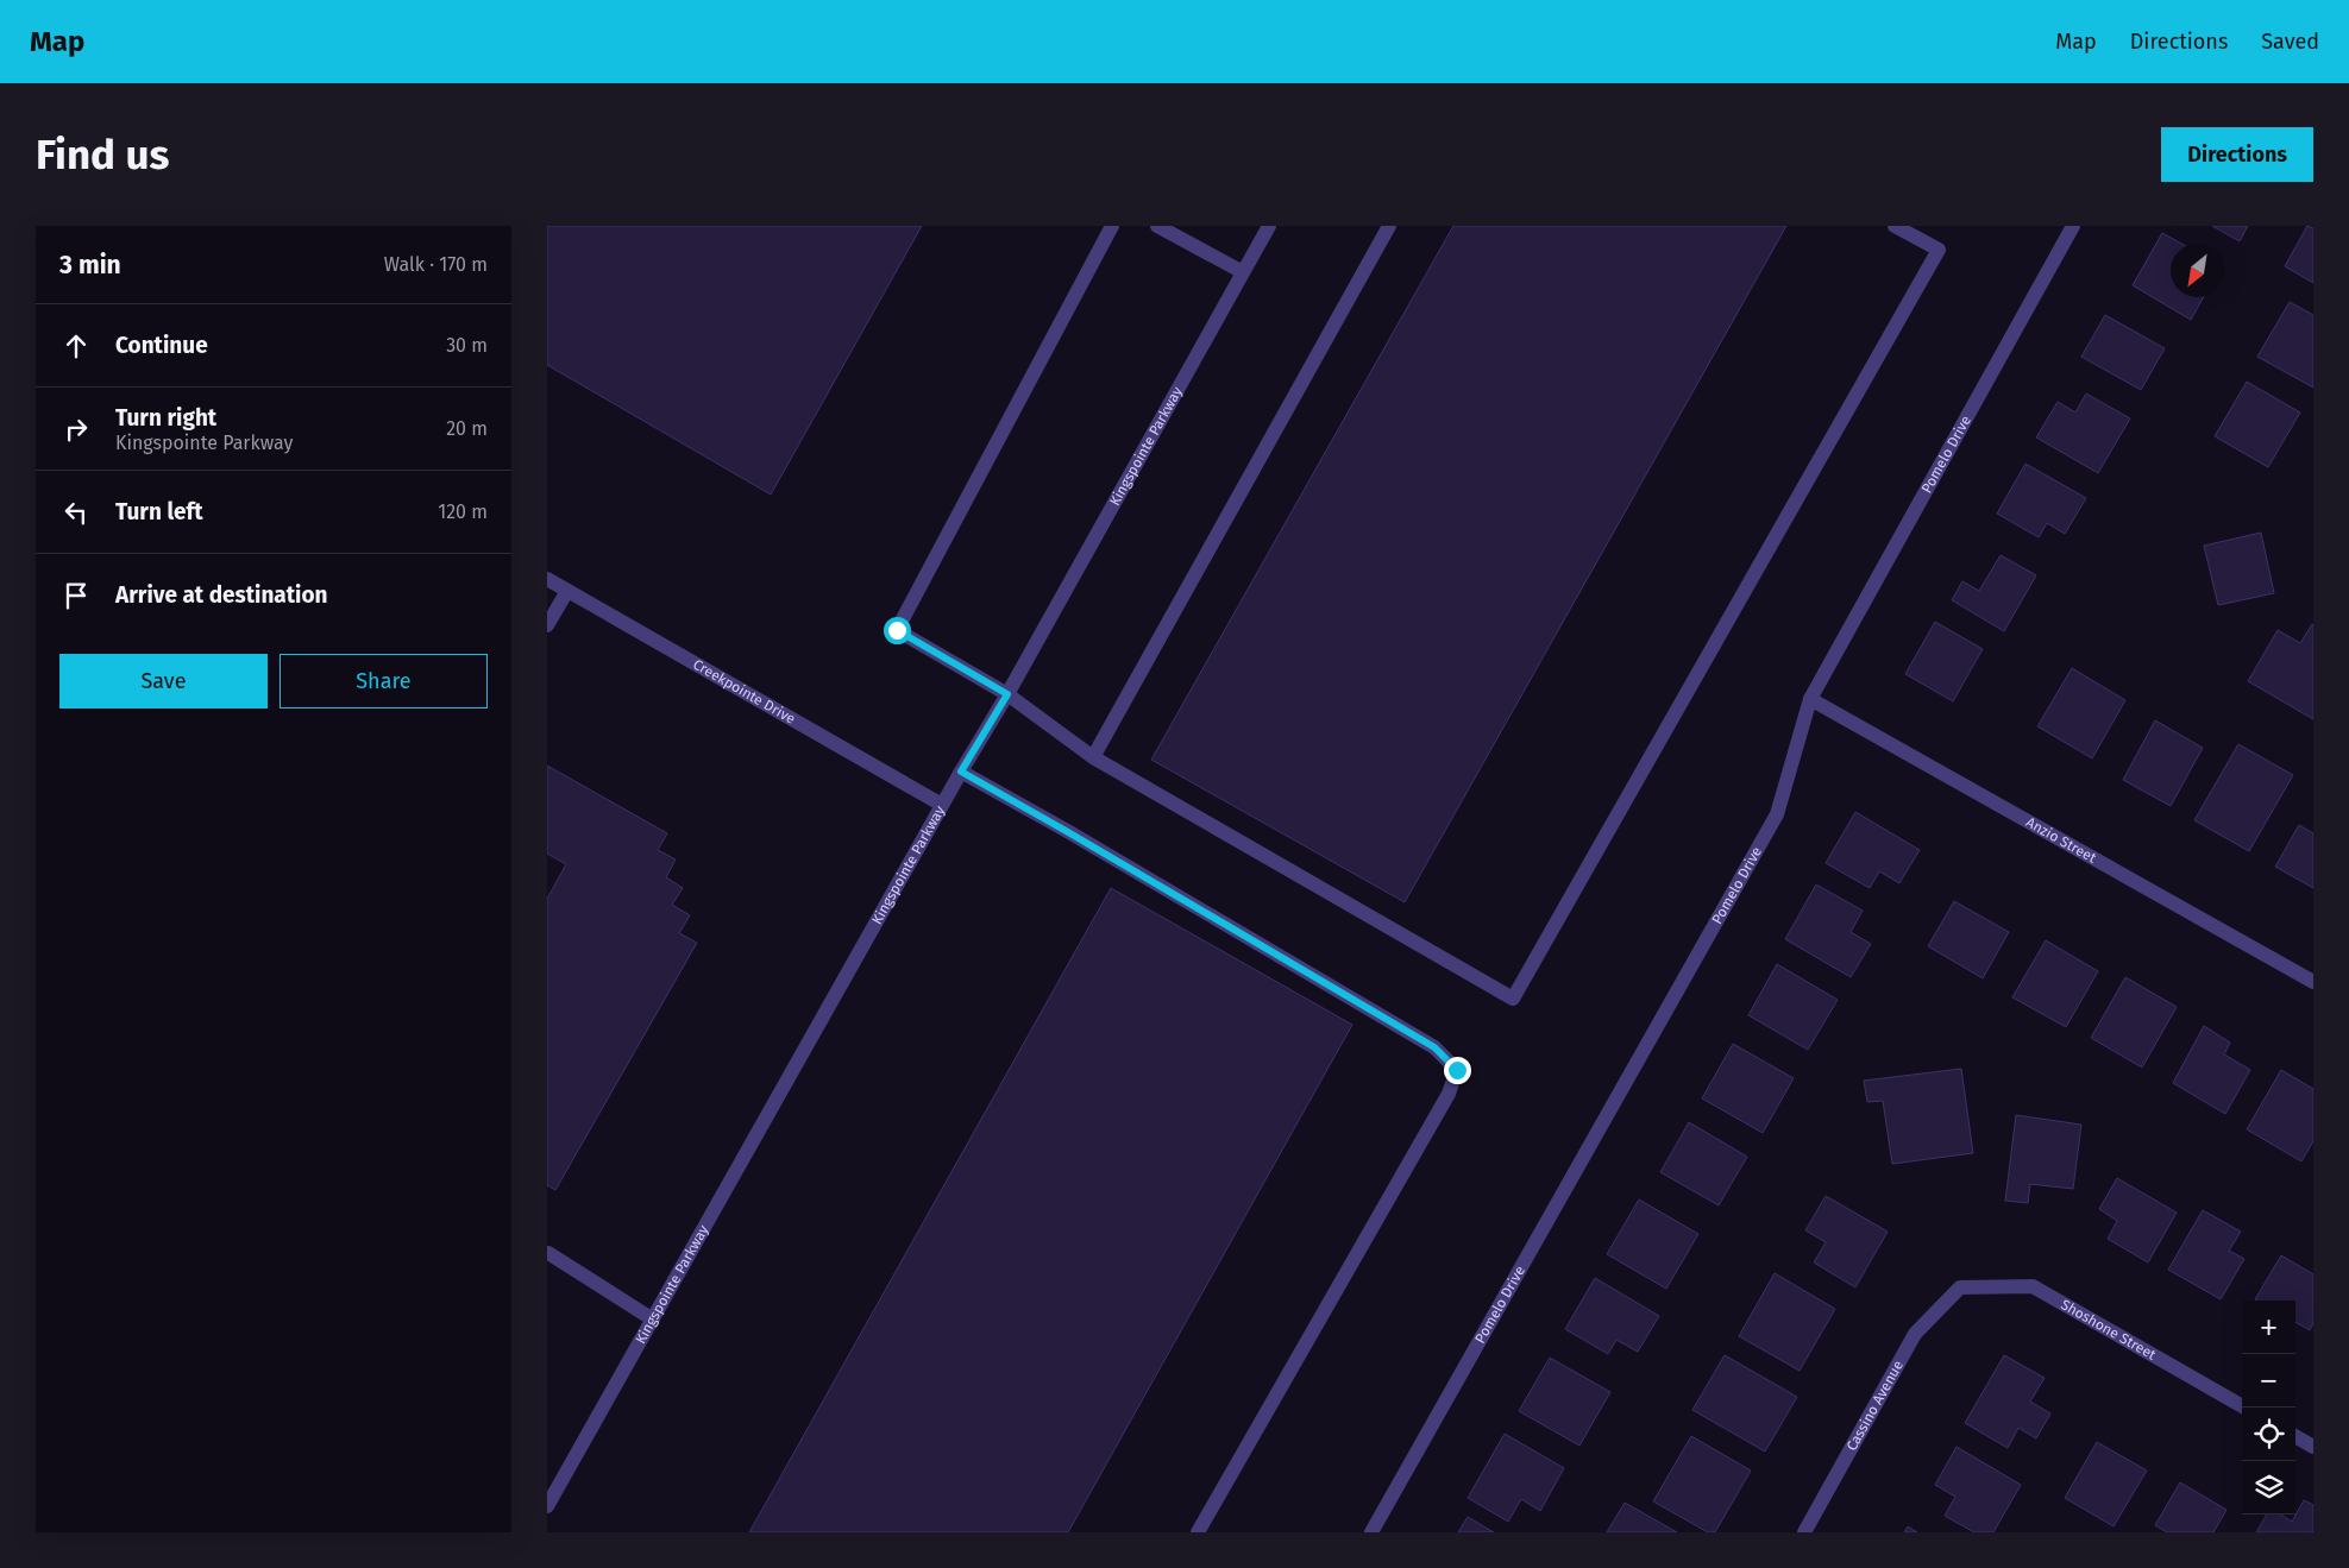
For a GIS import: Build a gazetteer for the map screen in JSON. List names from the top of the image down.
{
  "streets": {
    "street": [
      "Kingspointe Parkway",
      "Pomelo Drive",
      "Creekpointe Drive",
      "Anzio Street",
      "Shoshone Street",
      "Cassino Avenue"
    ]
  },
  "crossings": [
    ["Kingspointe Parkway", "Creekpointe Drive"],
    ["Pomelo Drive", "Anzio Street"],
    ["Shoshone Street", "Cassino Avenue"]
  ],
  "north": "bottom left",
  "page": {
    "header": "Map",
    "nav": ["Map", "Directions", "Saved"],
    "buttons": [
      "Directions",
      ["Save", "Share"]
    ],
    "title": "Find us",
    "heading": ["3 min", "Walk · 170 m"],
    "list": [
      ["Continue", "30 m"],
      ["Turn right", "Kingspointe Parkway", "20 m"],
      ["Turn left", "120 m"],
      "Arrive at destination"
    ],
    "map_buttons": ["+", "−"]
  }
}
